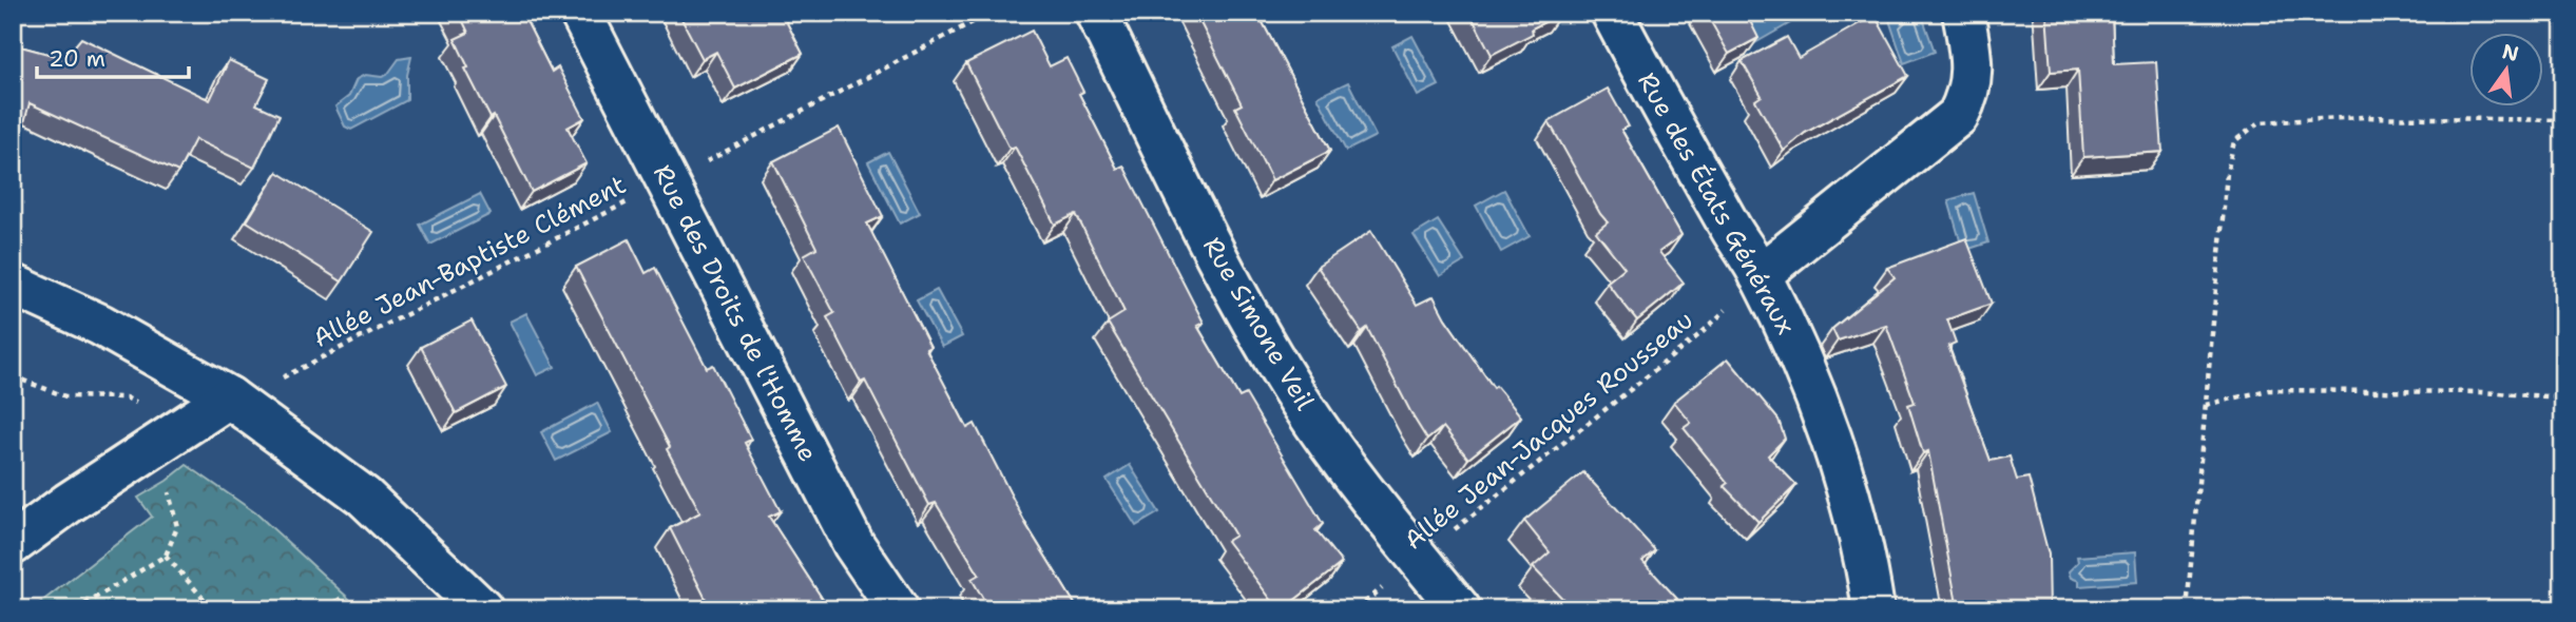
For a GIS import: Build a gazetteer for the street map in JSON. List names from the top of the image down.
{
  "streets": {
    "street": ["Rue des États Généraux", "Rue des Droits de l'Homme", "Rue Simone Veil"],
    "path": ["Allée Jean-Baptiste Clément", "Allée Jean-Jacques Rousseau"]
  },
  "crossings": [
    ["Rue des États Généraux", "Allée Jean-Jacques Rousseau"],
    ["Allée Jean-Baptiste Clément", "Rue des Droits de l'Homme"],
    ["Rue Simone Veil", "Allée Jean-Jacques Rousseau"]
  ],
  "scale_bar": "20 m",
  "north": "top"
}
